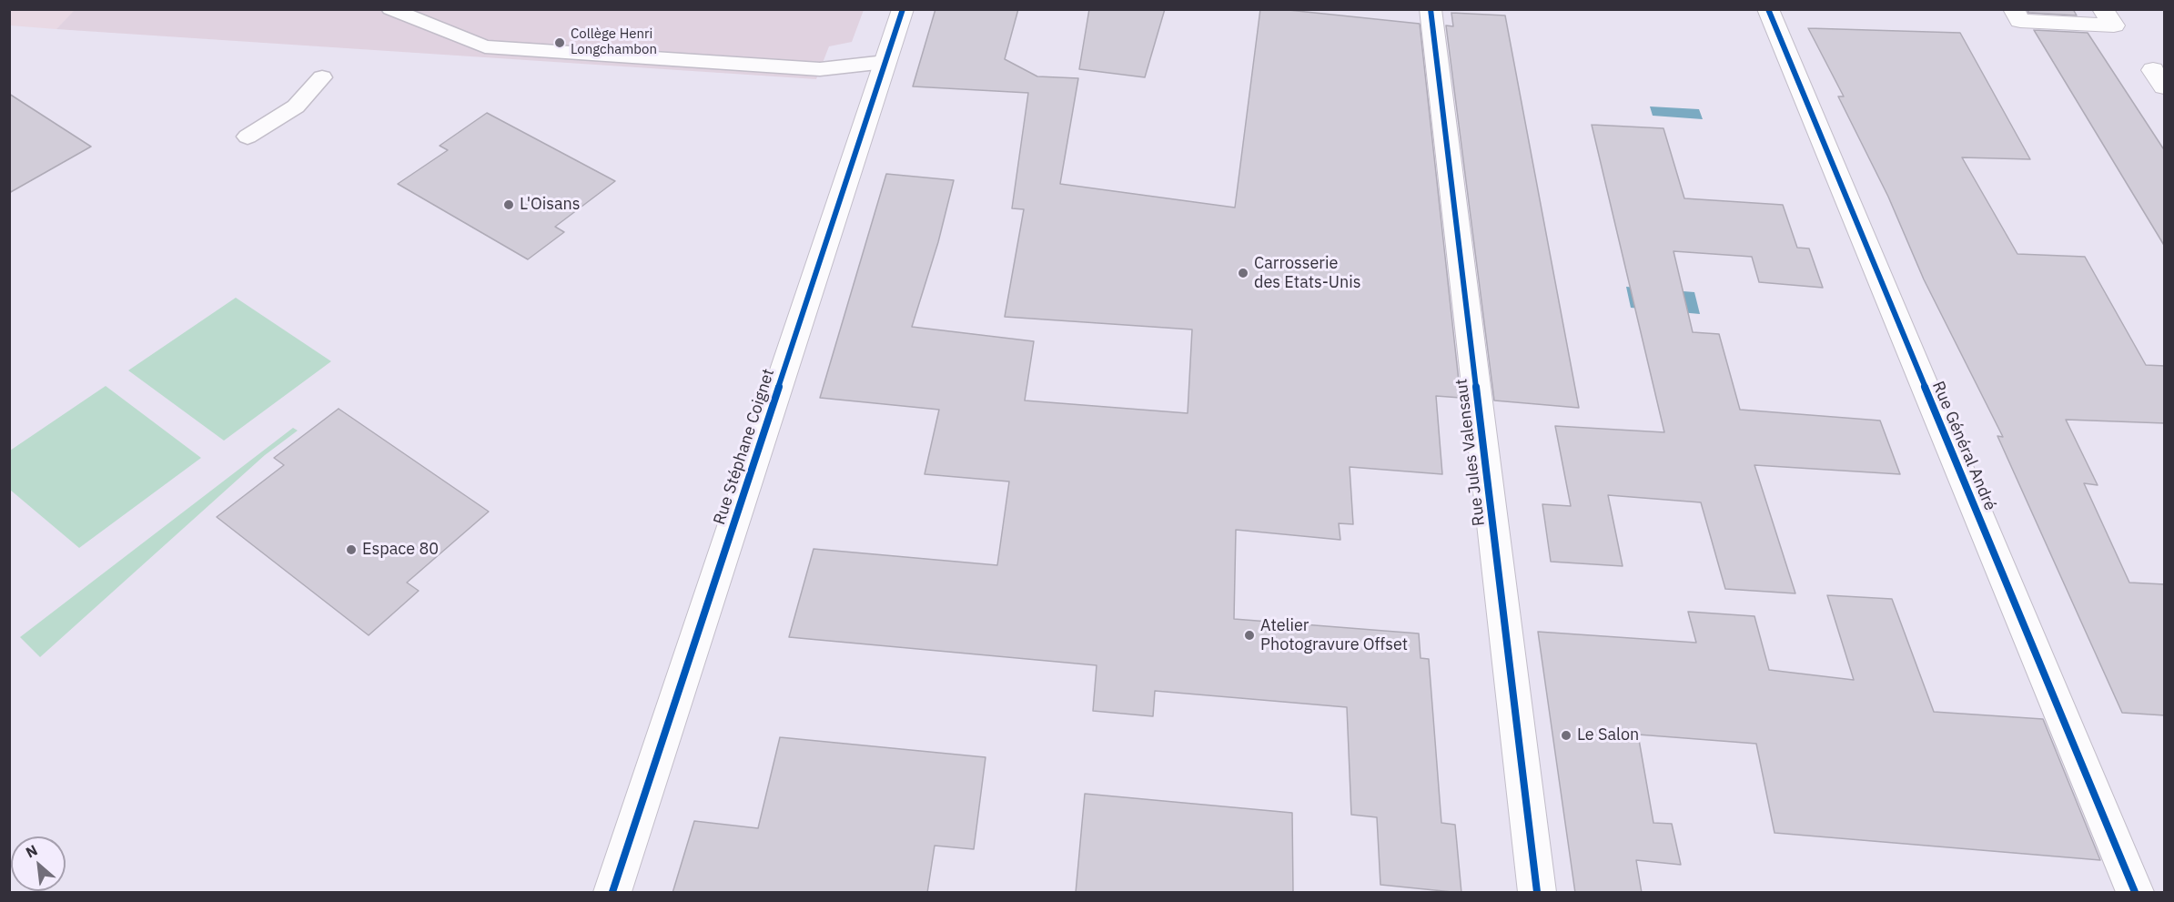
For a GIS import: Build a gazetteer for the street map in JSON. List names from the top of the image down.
{
  "streets": {
    "street": ["Rue Général André", "Rue Stéphane Coignet", "Rue Jules Valensaut"]
  },
  "places": [
    "Collège Henri Longchambon",
    "L'Oisans",
    "Carrosserie des Etats-Unis",
    "Espace 80",
    "Atelier Photogravure Offset",
    "Le Salon"
  ],
  "north": "top left"
}
